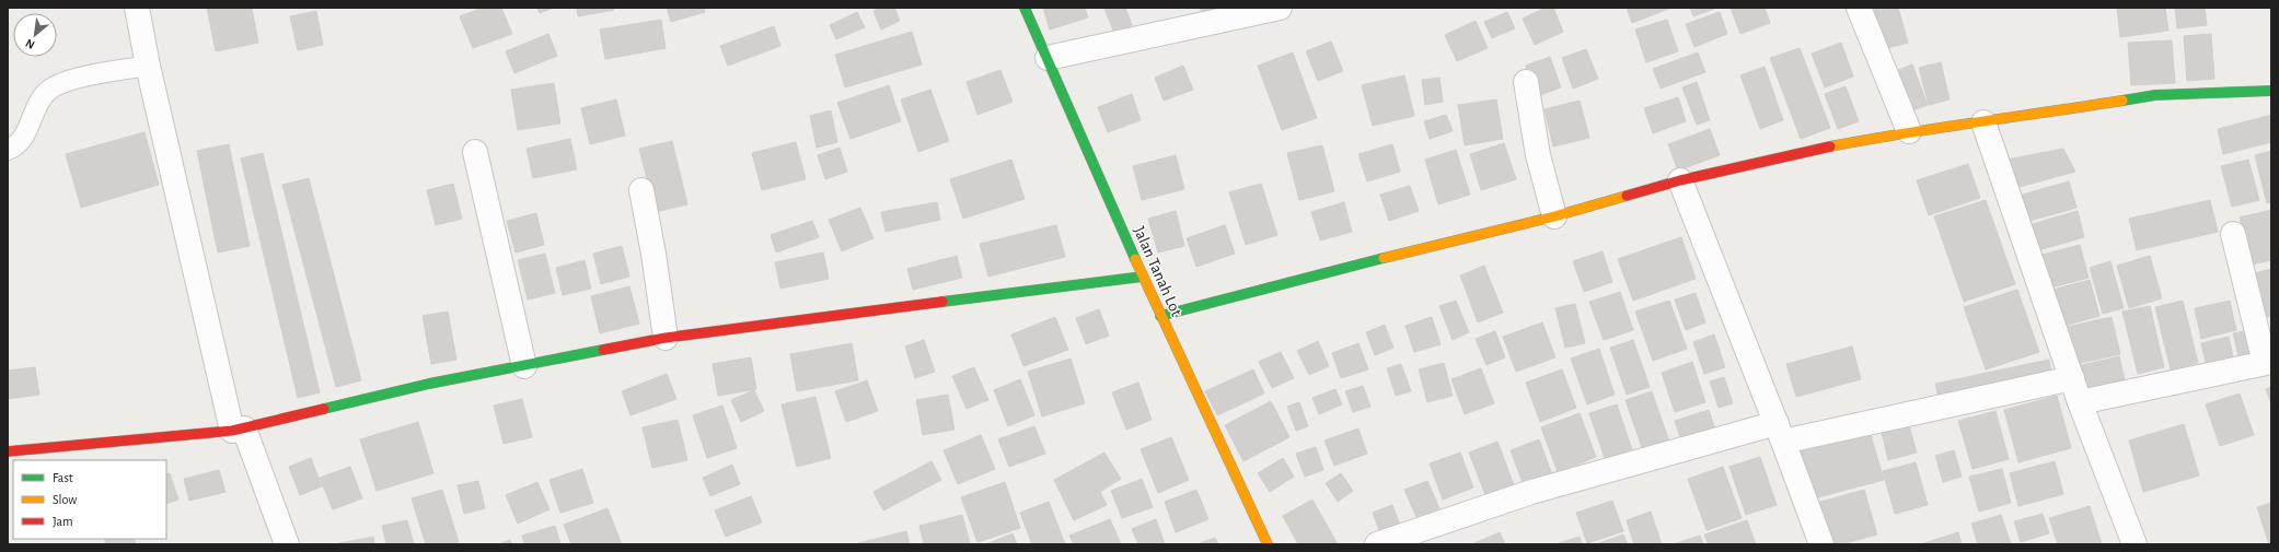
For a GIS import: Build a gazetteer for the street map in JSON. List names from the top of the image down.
{
  "streets": {
    "street": ["Jalan Tanah Lot"]
  },
  "legend": ["Fast", "Slow", "Jam"],
  "north": "bottom left"
}
